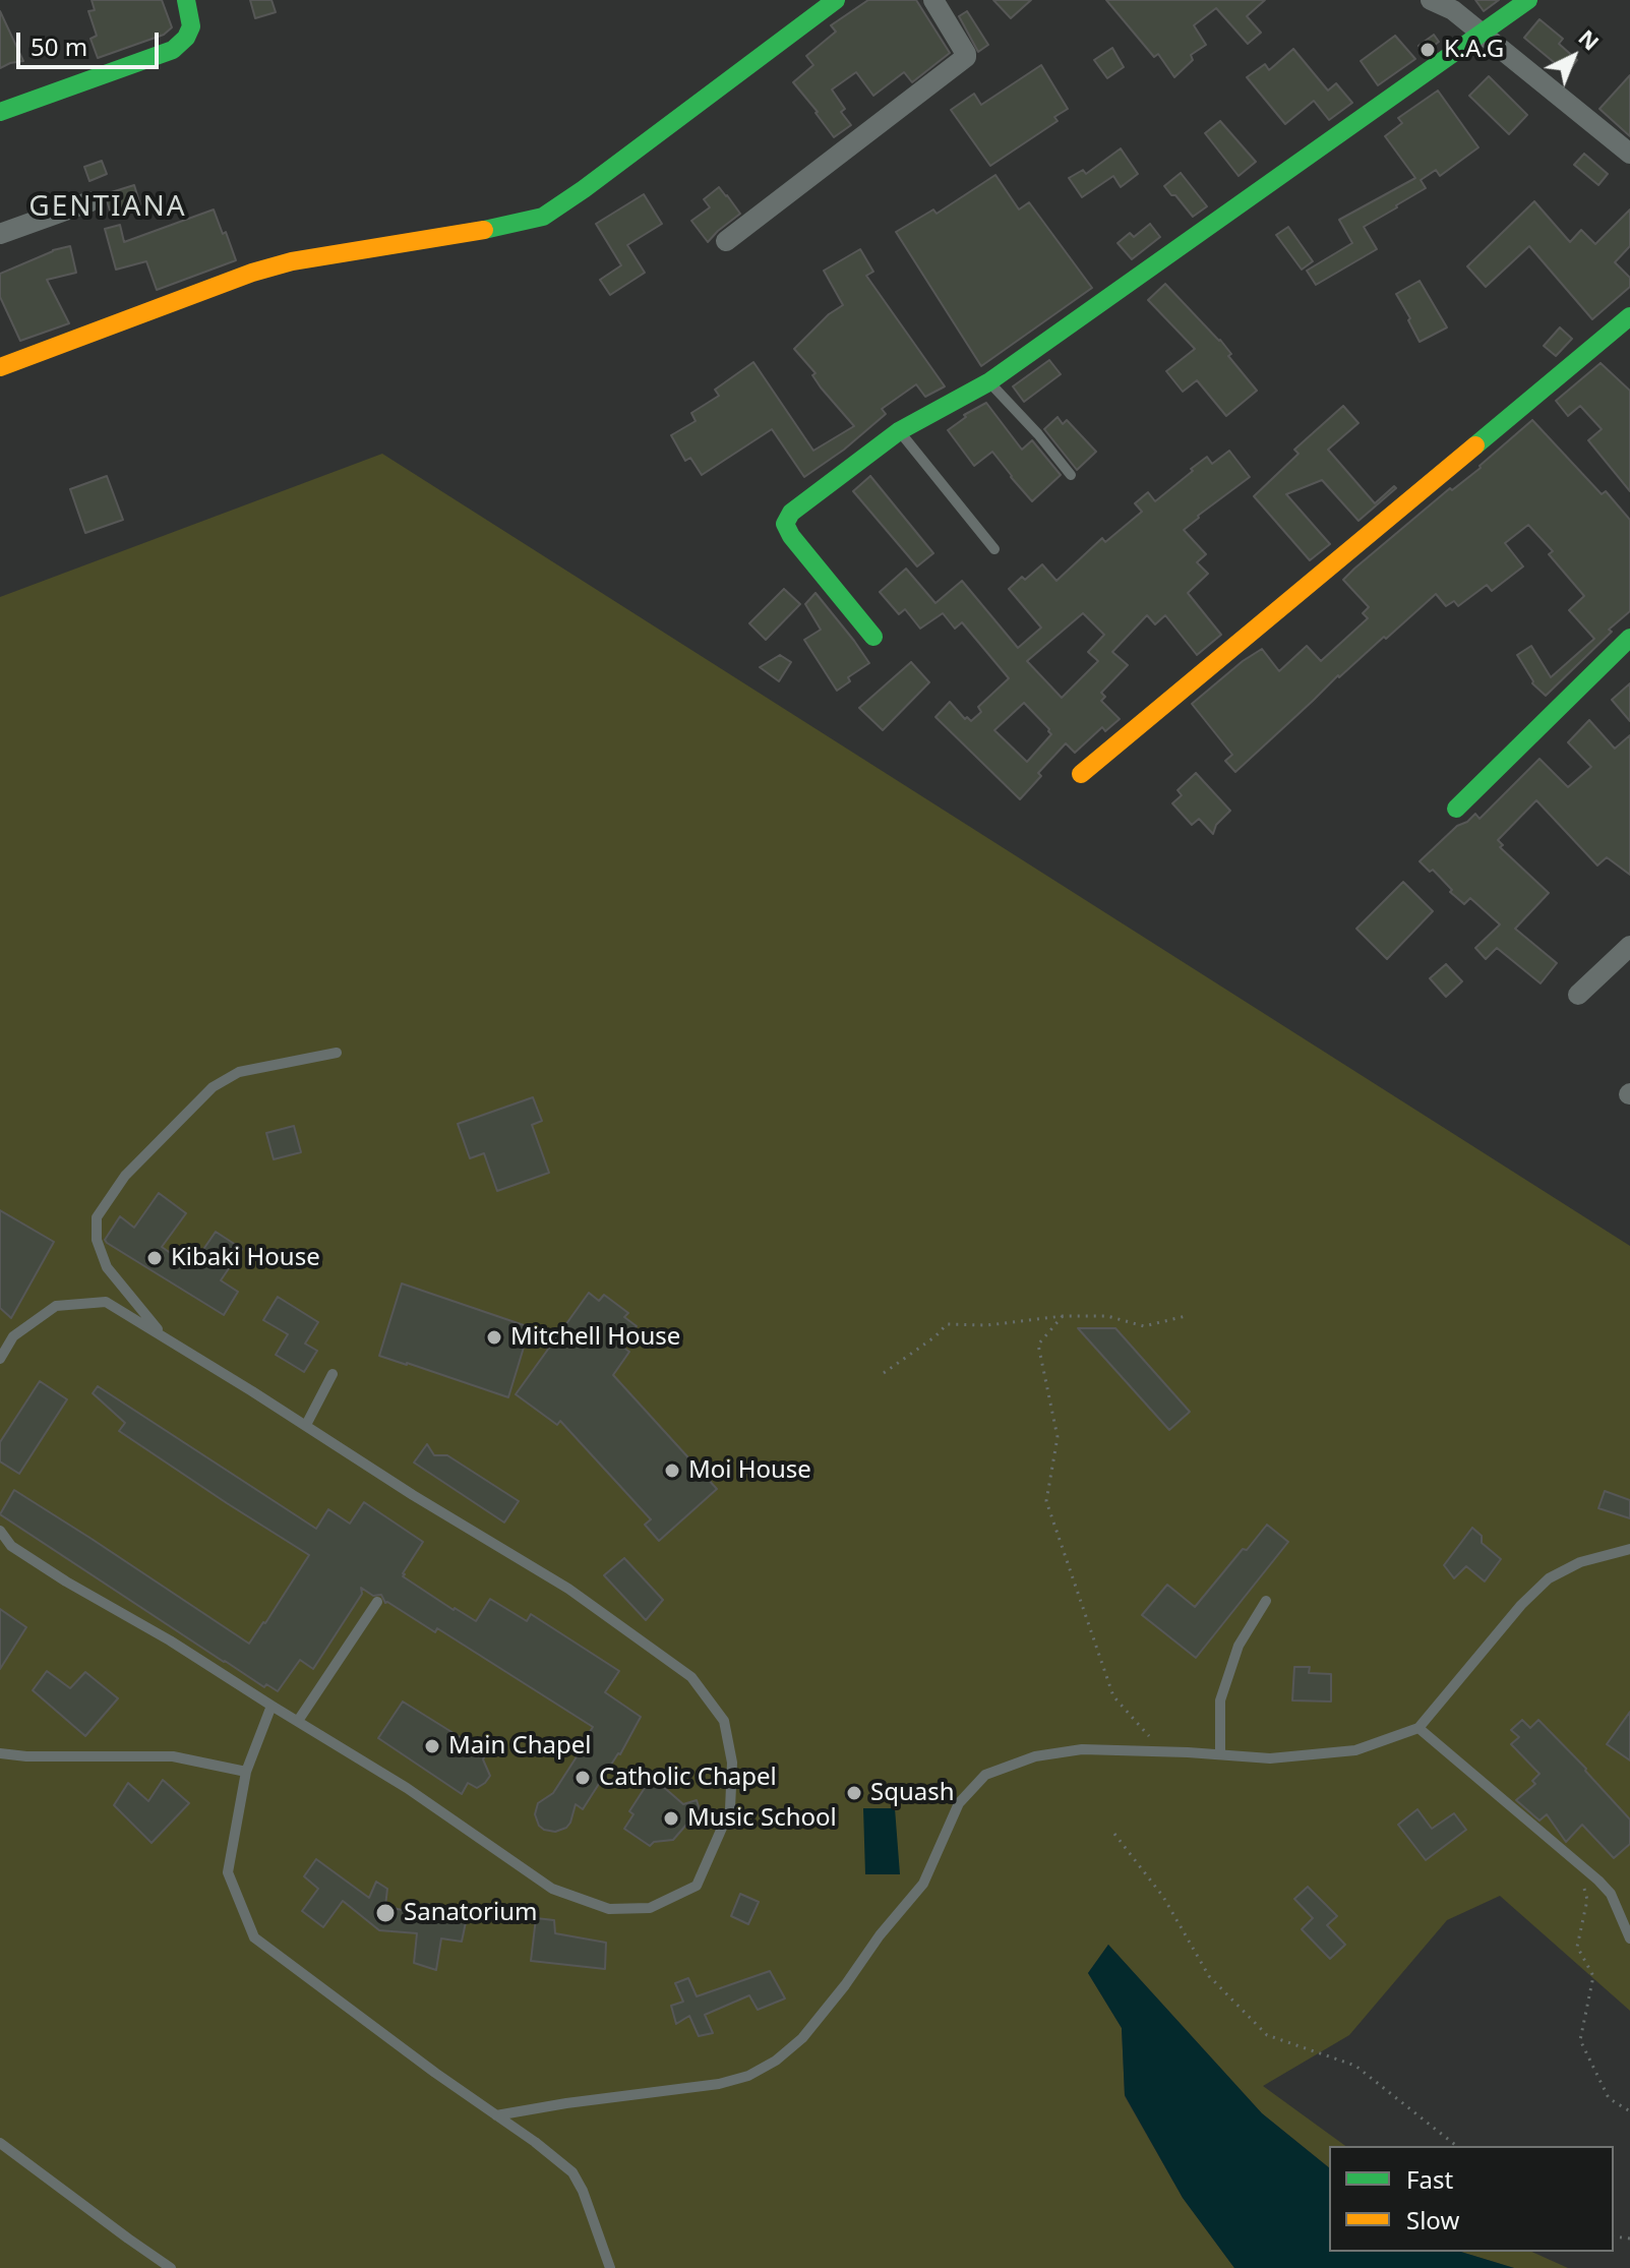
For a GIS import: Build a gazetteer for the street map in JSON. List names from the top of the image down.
{
  "districts": ["GENTIANA"],
  "places": [
    "K.A.G",
    "Kibaki House",
    "Mitchell House",
    "Moi House",
    "Main Chapel",
    "Catholic Chapel",
    "Squash",
    "Music School",
    "Sanatorium"
  ],
  "legend": ["Fast", "Slow"],
  "scale_bar": "50 m",
  "north": "top right"
}
